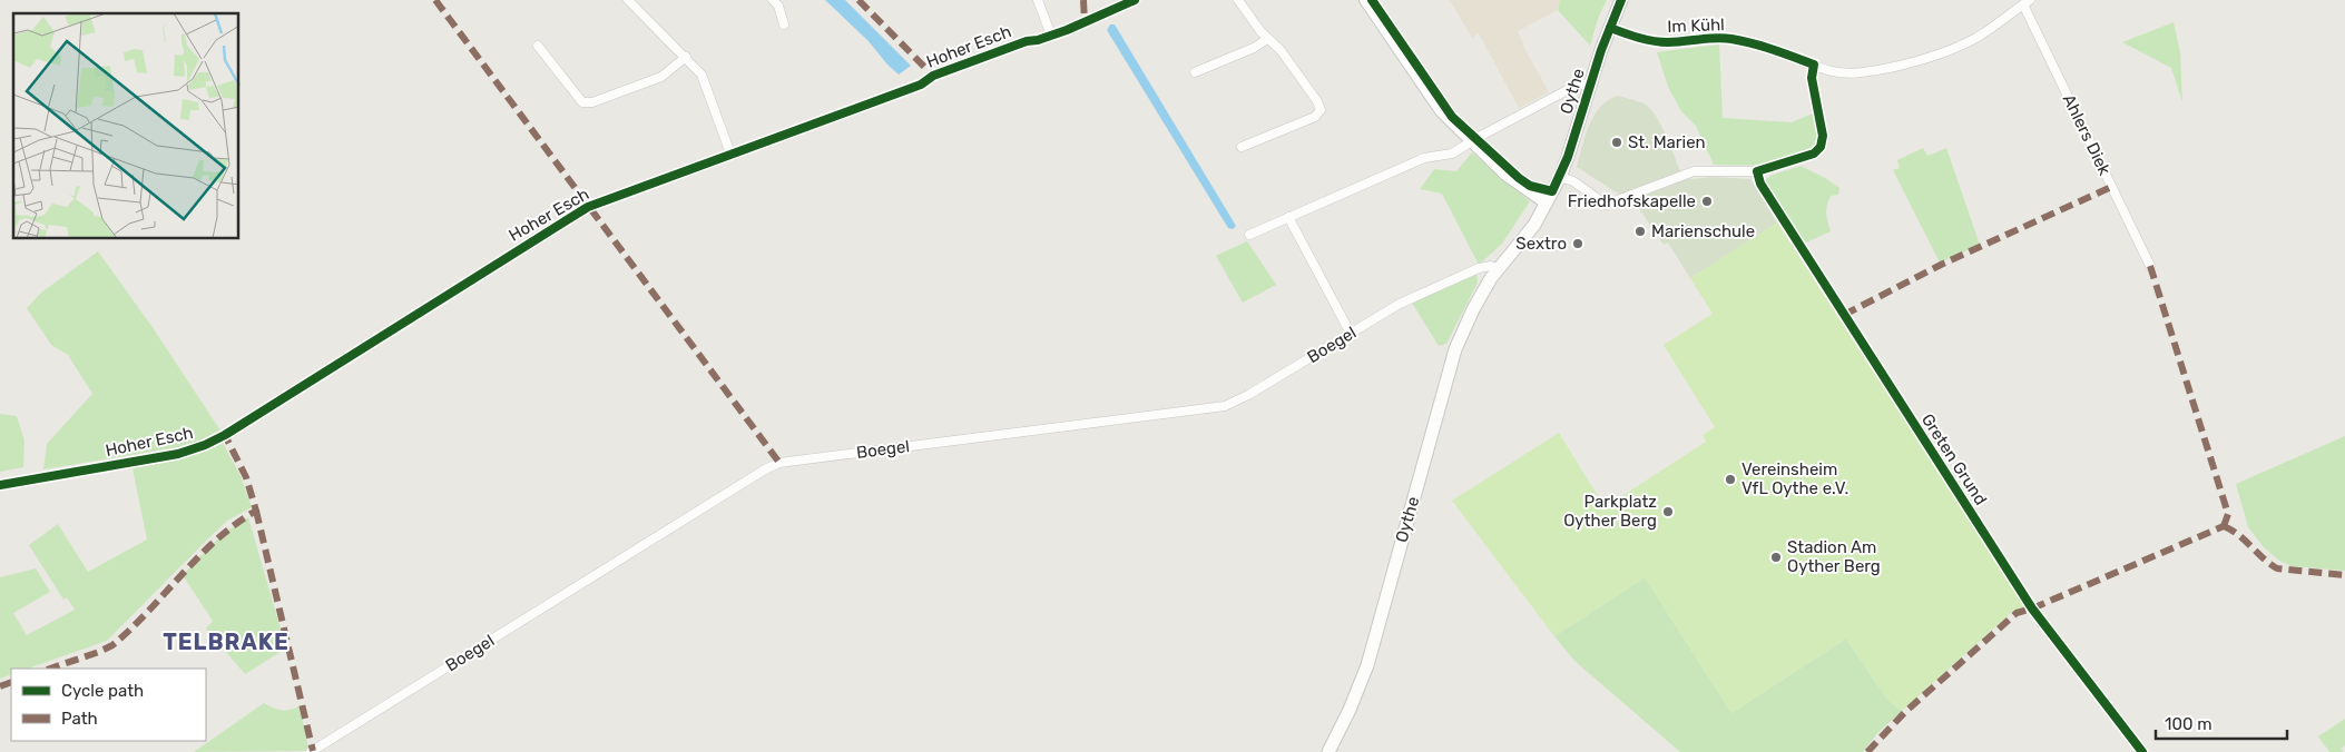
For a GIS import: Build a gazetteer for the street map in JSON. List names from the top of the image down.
{
  "streets": {
    "main road": ["Oythe"],
    "street": [
      "Im Kühl",
      "Hoher Esch",
      "Ahlers Diek",
      "Boegel",
      "Greten Grund"
    ]
  },
  "crossings": [
    ["Im Kühl", "Oythe"],
    ["Im Kühl", "Ahlers Diek"],
    ["Oythe", "Boegel"]
  ],
  "districts": ["TELBRAKE"],
  "places": [
    "St. Marien",
    "Friedhofskapelle",
    "Marienschule",
    "Sextro",
    "Vereinsheim VfL Oythe e.V.",
    "Parkplatz Oyther Berg",
    "Stadion Am Oyther Berg"
  ],
  "legend": ["Cycle path", "Path"],
  "scale_bar": "100 m"
}
